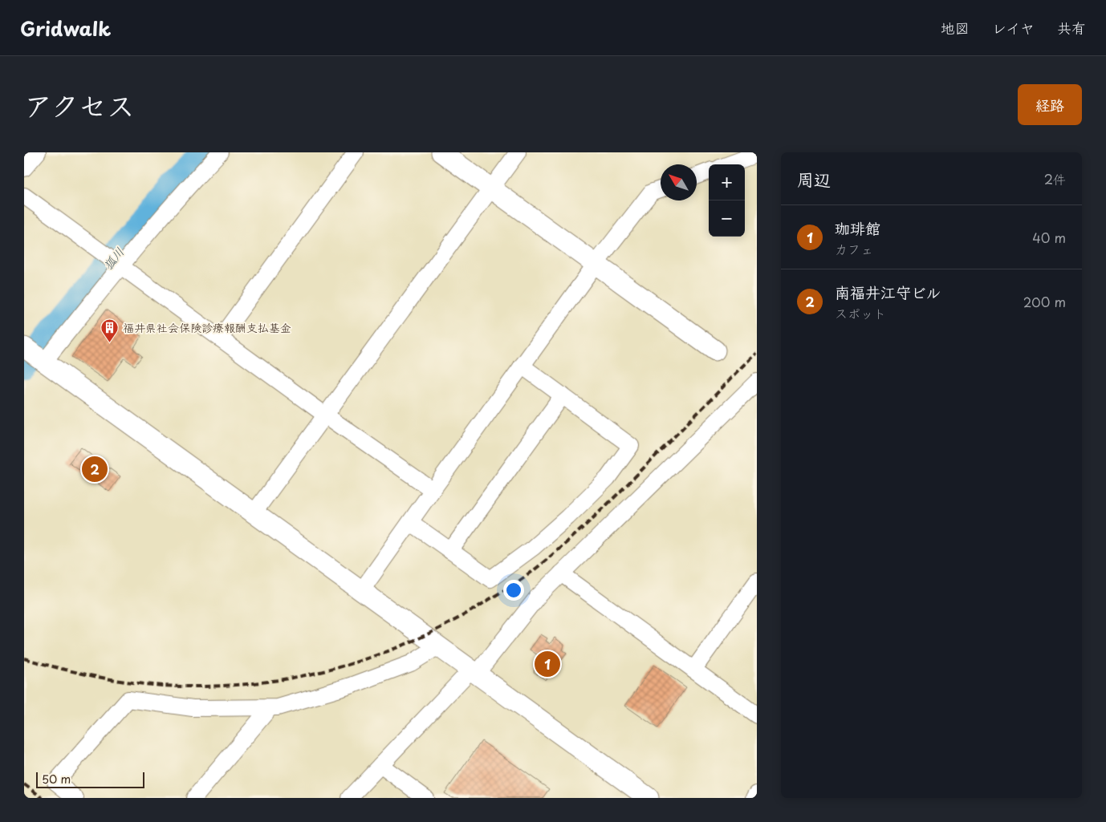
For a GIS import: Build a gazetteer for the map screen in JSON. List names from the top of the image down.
{
  "water": ["狐川"],
  "places": {
    "building": ["福井県社会保険診療報酬支払基金"]
  },
  "scale_bar": "50 m",
  "north": "top left",
  "page": {
    "header": "Gridwalk",
    "nav": ["地図", "レイヤ", "共有"],
    "title": "アクセス",
    "buttons": "経路",
    "heading": ["周辺", "2件"],
    "map_buttons": ["+", "−"],
    "list": [
      {
        "mark": "1",
        "name": "珈琲館",
        "note": "カフェ",
        "value": "40 m"
      },
      {
        "mark": "2",
        "name": "南福井江守ビル",
        "note": "スポット",
        "value": "200 m"
      }
    ],
    "pins": ["2", "1"],
    "scale": "50 m"
  }
}
